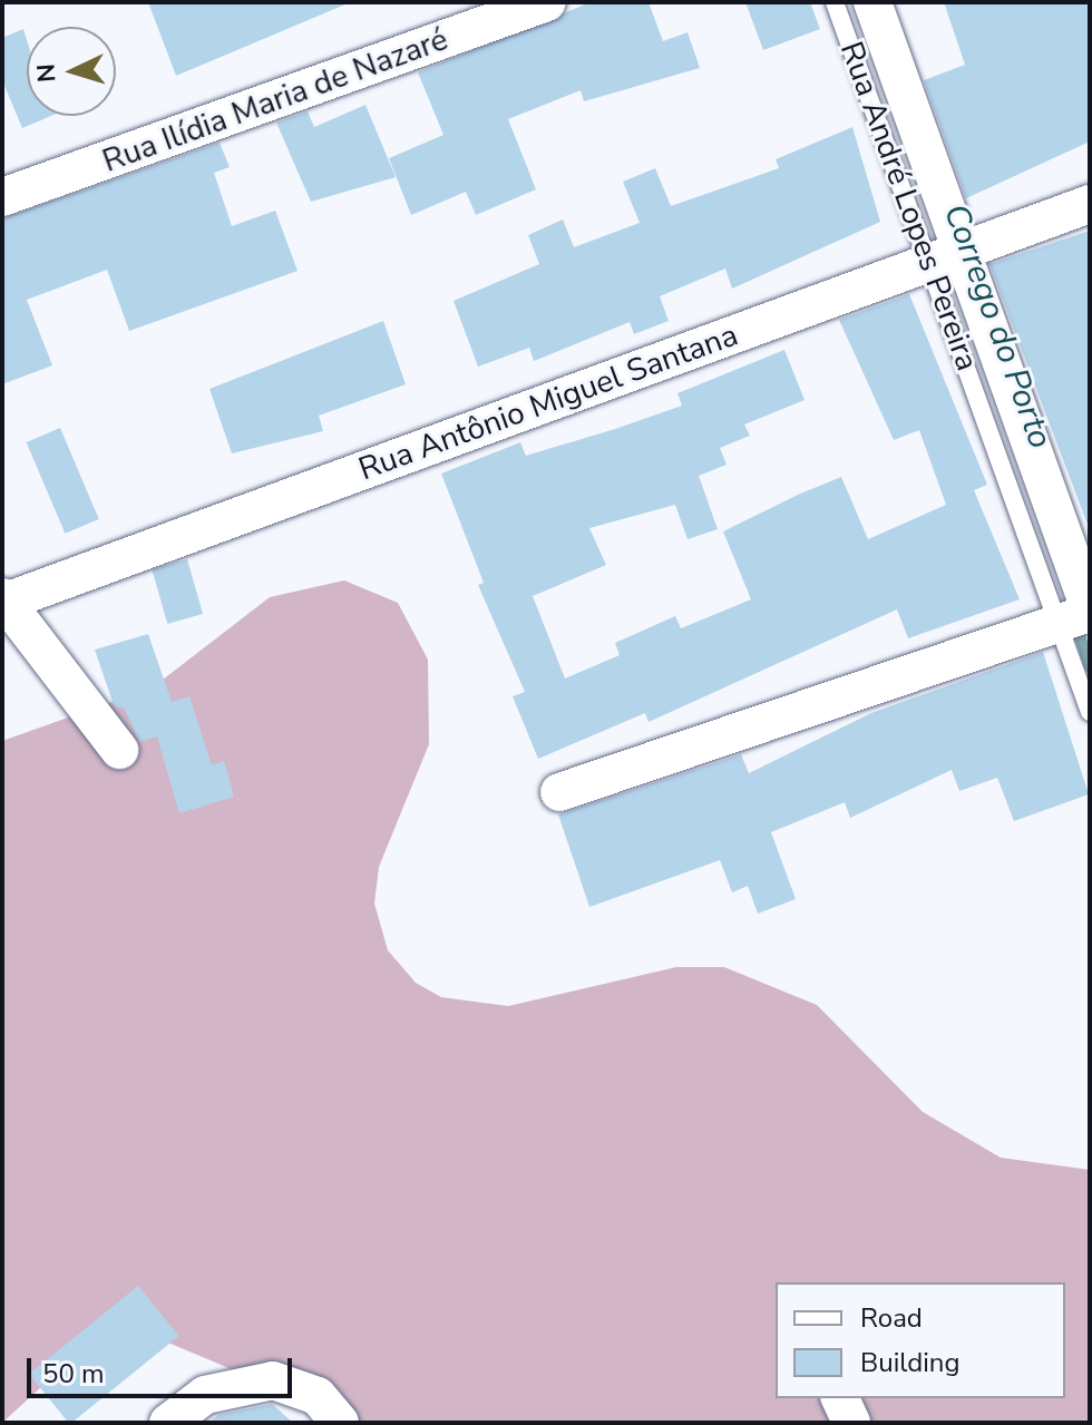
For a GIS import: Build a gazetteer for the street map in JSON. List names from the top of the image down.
{
  "streets": {
    "street": ["Rua Ilídia Maria de Nazaré", "Rua André Lopes Pereira", "Rua Antônio Miguel Santana"]
  },
  "crossings": [
    ["Rua André Lopes Pereira", "Rua Antônio Miguel Santana"]
  ],
  "water": ["Corrego do Porto"],
  "legend": ["Road", "Building"],
  "scale_bar": "50 m",
  "north": "left"
}
